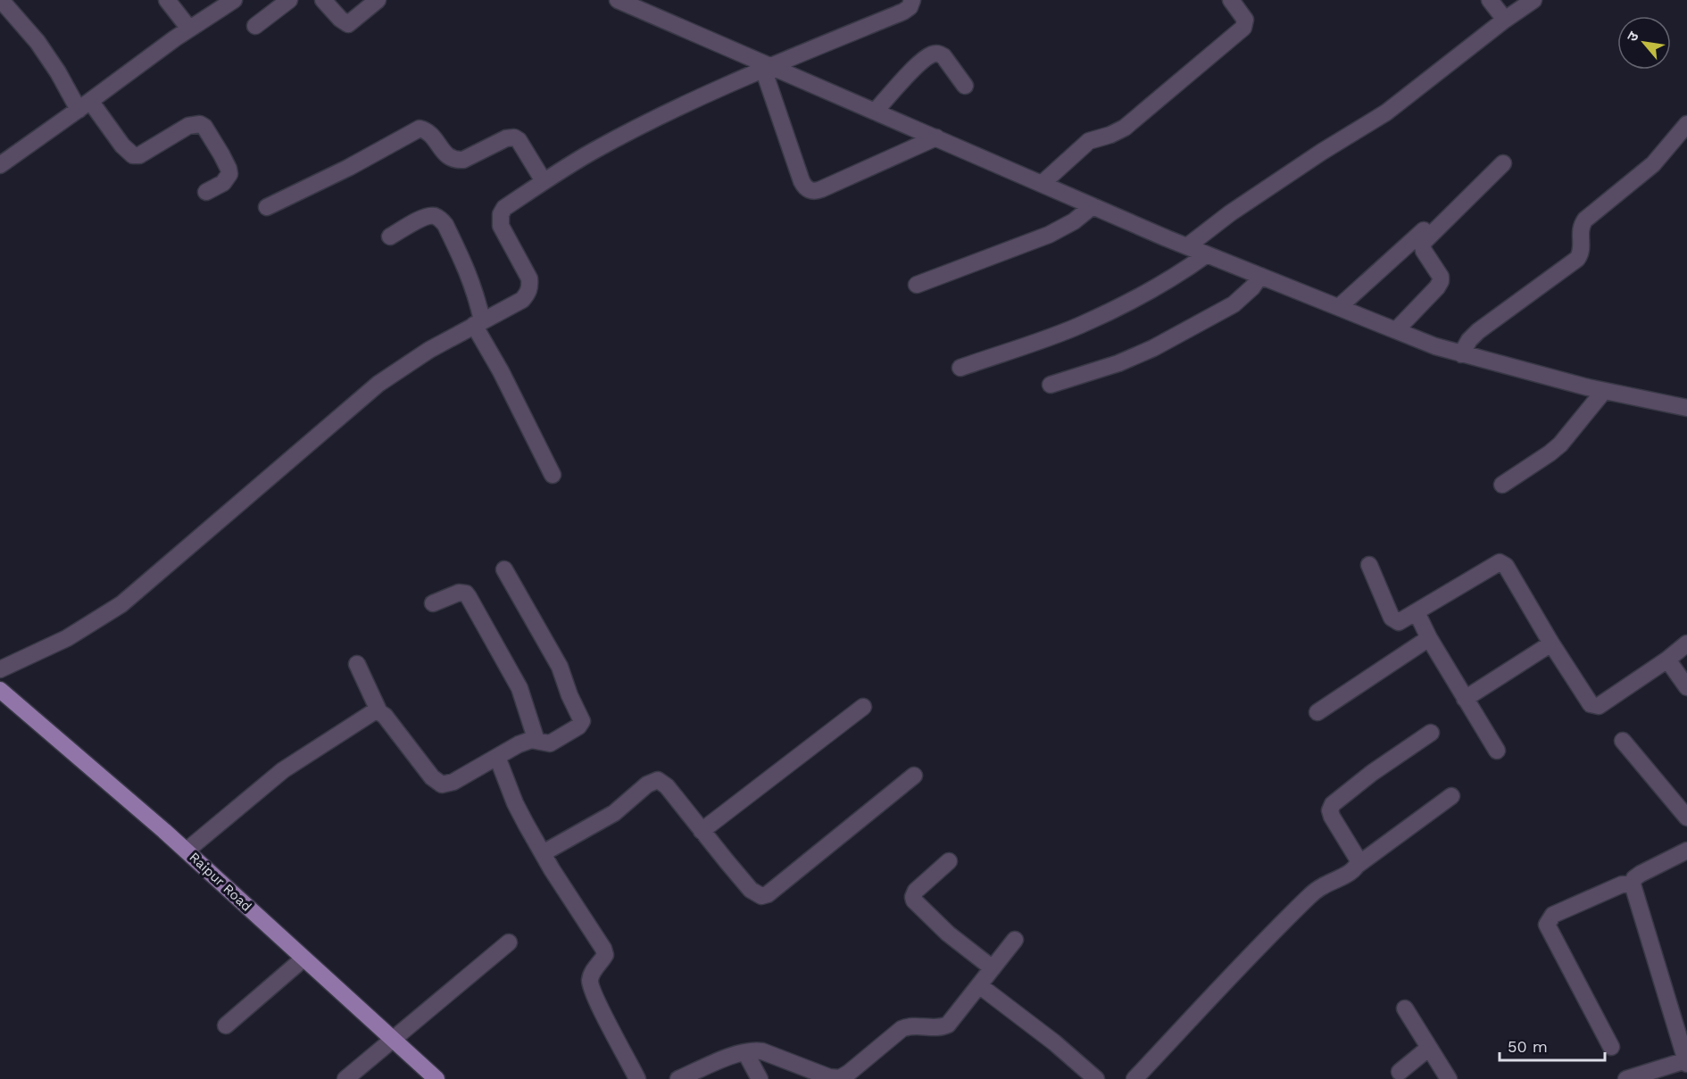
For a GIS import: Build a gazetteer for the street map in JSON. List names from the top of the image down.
{
  "streets": {
    "main road": ["Raipur Road"]
  },
  "scale_bar": "50 m",
  "north": "top left"
}
